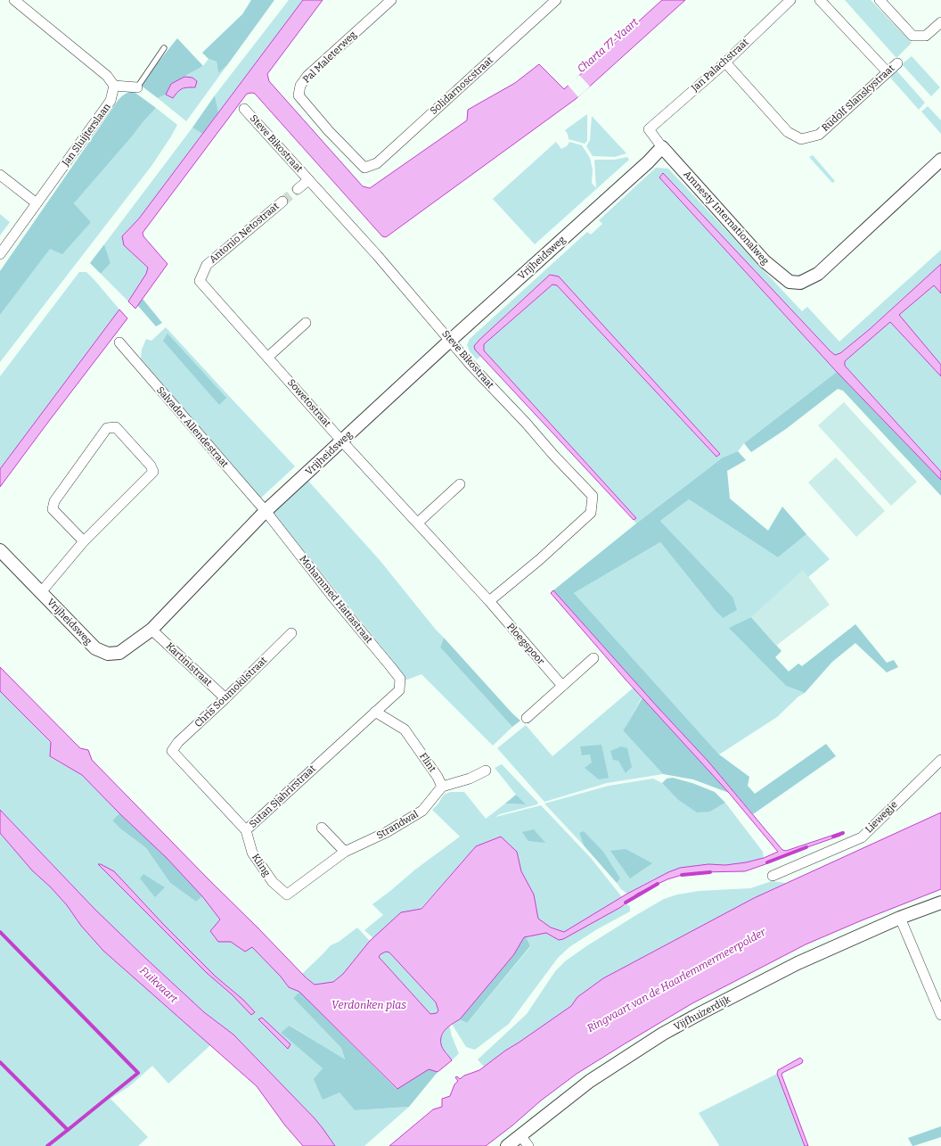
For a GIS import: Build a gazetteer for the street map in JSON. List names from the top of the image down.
{
  "streets": {
    "street": [
      "Pal Maleterweg",
      "Jan Palachstraat",
      "Solidarnoscstraat",
      "Rudolf Slanskystraat",
      "Jan Sluijterslaan",
      "Steve Bikostraat",
      "Amnesty Internationalweg",
      "Antonio Netostraat",
      "Vrijheidsweg",
      "Sowetostraat",
      "Salvador Allendestraat",
      "Mohammed Hattastraat",
      "Ploegspoor",
      "Kartinistraat",
      "Chris Soumokilstraat",
      "Flint",
      "Sutan Sjahrirstraat",
      "Liewegje",
      "Strandwal",
      "Kling",
      "Vijfhuizerdijk"
    ]
  },
  "crossings": [
    ["Pal Maleterweg", "Solidarnoscstraat"],
    ["Jan Palachstraat", "Rudolf Slanskystraat"],
    ["Jan Palachstraat", "Amnesty Internationalweg"],
    ["Steve Bikostraat", "Vrijheidsweg"],
    ["Steve Bikostraat", "Sowetostraat"],
    ["Steve Bikostraat", "Ploegspoor"],
    ["Amnesty Internationalweg", "Vrijheidsweg"],
    ["Antonio Netostraat", "Sowetostraat"],
    ["Vrijheidsweg", "Sowetostraat"],
    ["Vrijheidsweg", "Salvador Allendestraat"],
    ["Vrijheidsweg", "Mohammed Hattastraat"],
    ["Vrijheidsweg", "Kartinistraat"],
    ["Sowetostraat", "Ploegspoor"],
    ["Salvador Allendestraat", "Mohammed Hattastraat"],
    ["Mohammed Hattastraat", "Sutan Sjahrirstraat"],
    ["Kartinistraat", "Chris Soumokilstraat"],
    ["Chris Soumokilstraat", "Sutan Sjahrirstraat"],
    ["Flint", "Sutan Sjahrirstraat"],
    ["Flint", "Strandwal"],
    ["Sutan Sjahrirstraat", "Kling"],
    ["Strandwal", "Kling"]
  ],
  "water": [
    "Charta 77-Vaart",
    "Ringvaart van de Haarlemmermeerpolder",
    "Fuikvaart",
    "Verdonken plas"
  ]
}
